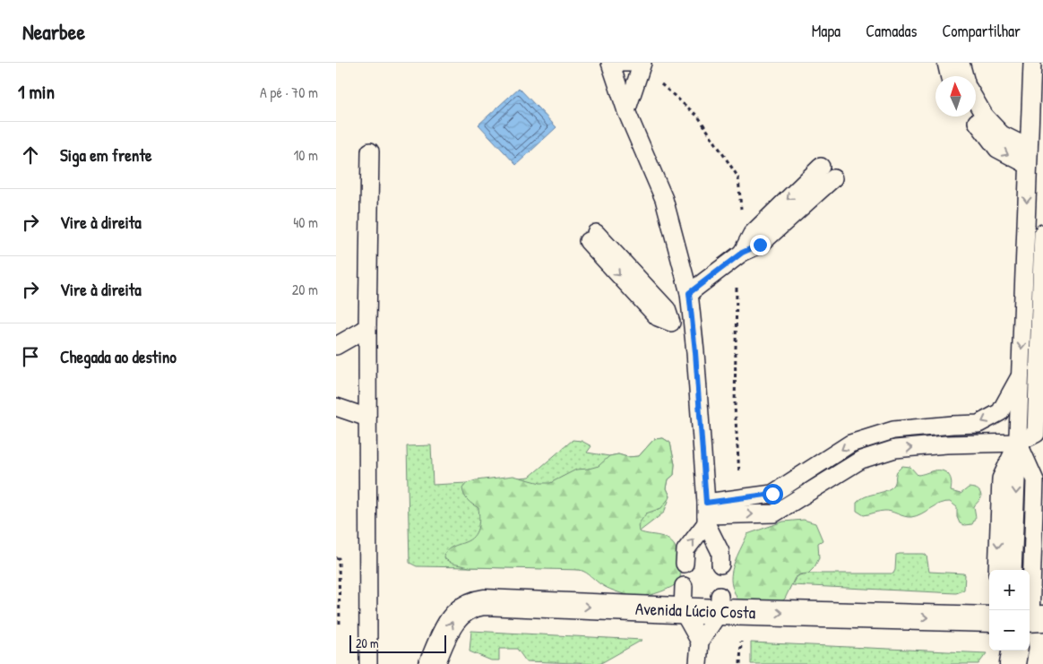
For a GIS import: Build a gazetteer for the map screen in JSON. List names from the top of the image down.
{
  "streets": {
    "street": ["Avenida Lúcio Costa"]
  },
  "one_way": ["Avenida Lúcio Costa"],
  "scale_bar": "20 m",
  "north": "top",
  "page": {
    "header": "Nearbee",
    "nav": ["Mapa", "Camadas", "Compartilhar"],
    "heading": ["1 min", "A pé · 70 m"],
    "list": [
      ["Siga em frente", "10 m"],
      ["Vire à direita", "40 m"],
      ["Vire à direita", "20 m"],
      "Chegada ao destino"
    ],
    "map_buttons": ["+", "−"],
    "scale": "20 m"
  }
}
